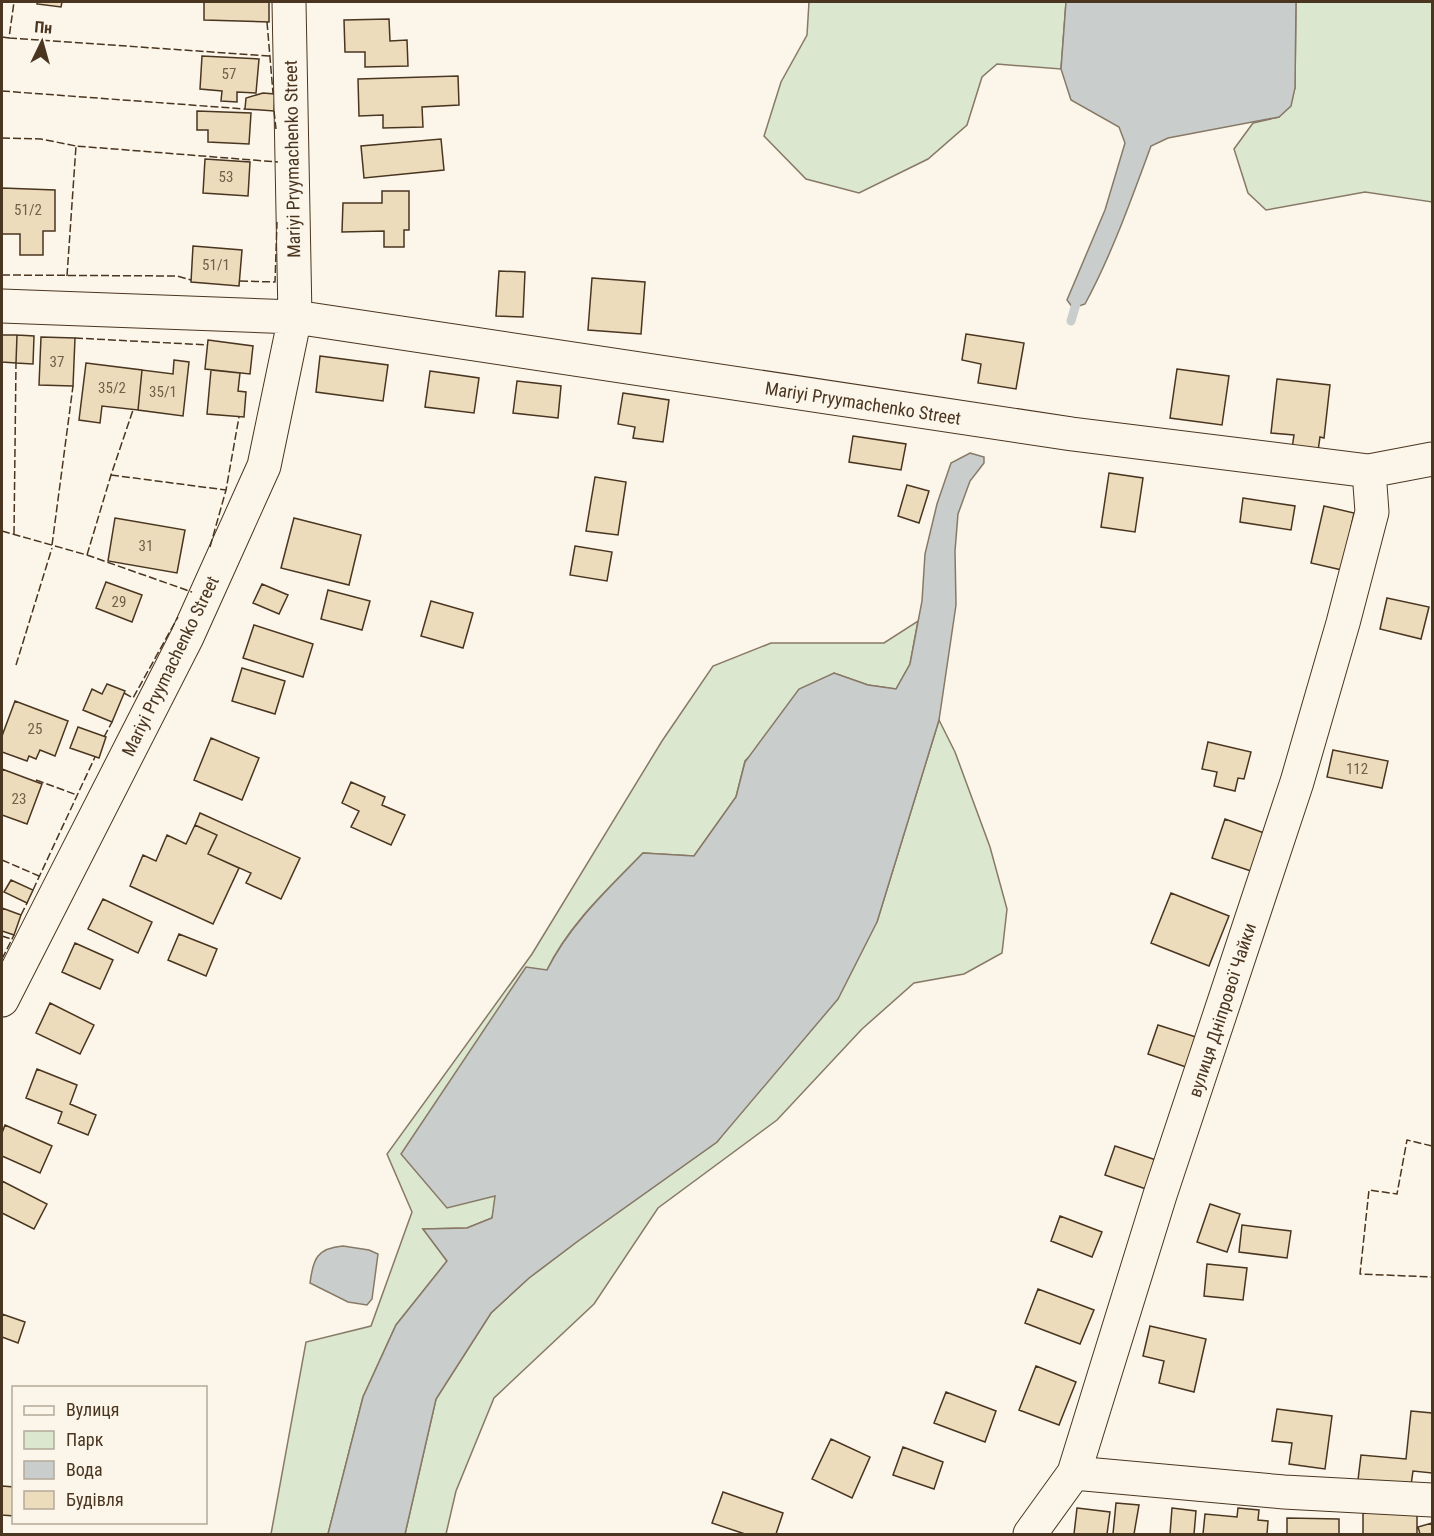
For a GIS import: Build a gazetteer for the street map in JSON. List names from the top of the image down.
{
  "streets": {
    "street": ["Mariyi Pryymachenko Street", "вулиця Дніпрової Чайки"]
  },
  "crossings": [
    ["Mariyi Pryymachenko Street", "вулиця Дніпрової Чайки"]
  ],
  "house_numbers": [
    "57",
    "53",
    "51/2",
    "51/1",
    "37",
    "35/2",
    "35/1",
    "31",
    "29",
    "25",
    "112",
    "23"
  ],
  "legend": [
    "Вулиця",
    "Парк",
    "Вода",
    "Будівля"
  ],
  "north": "top"
}
